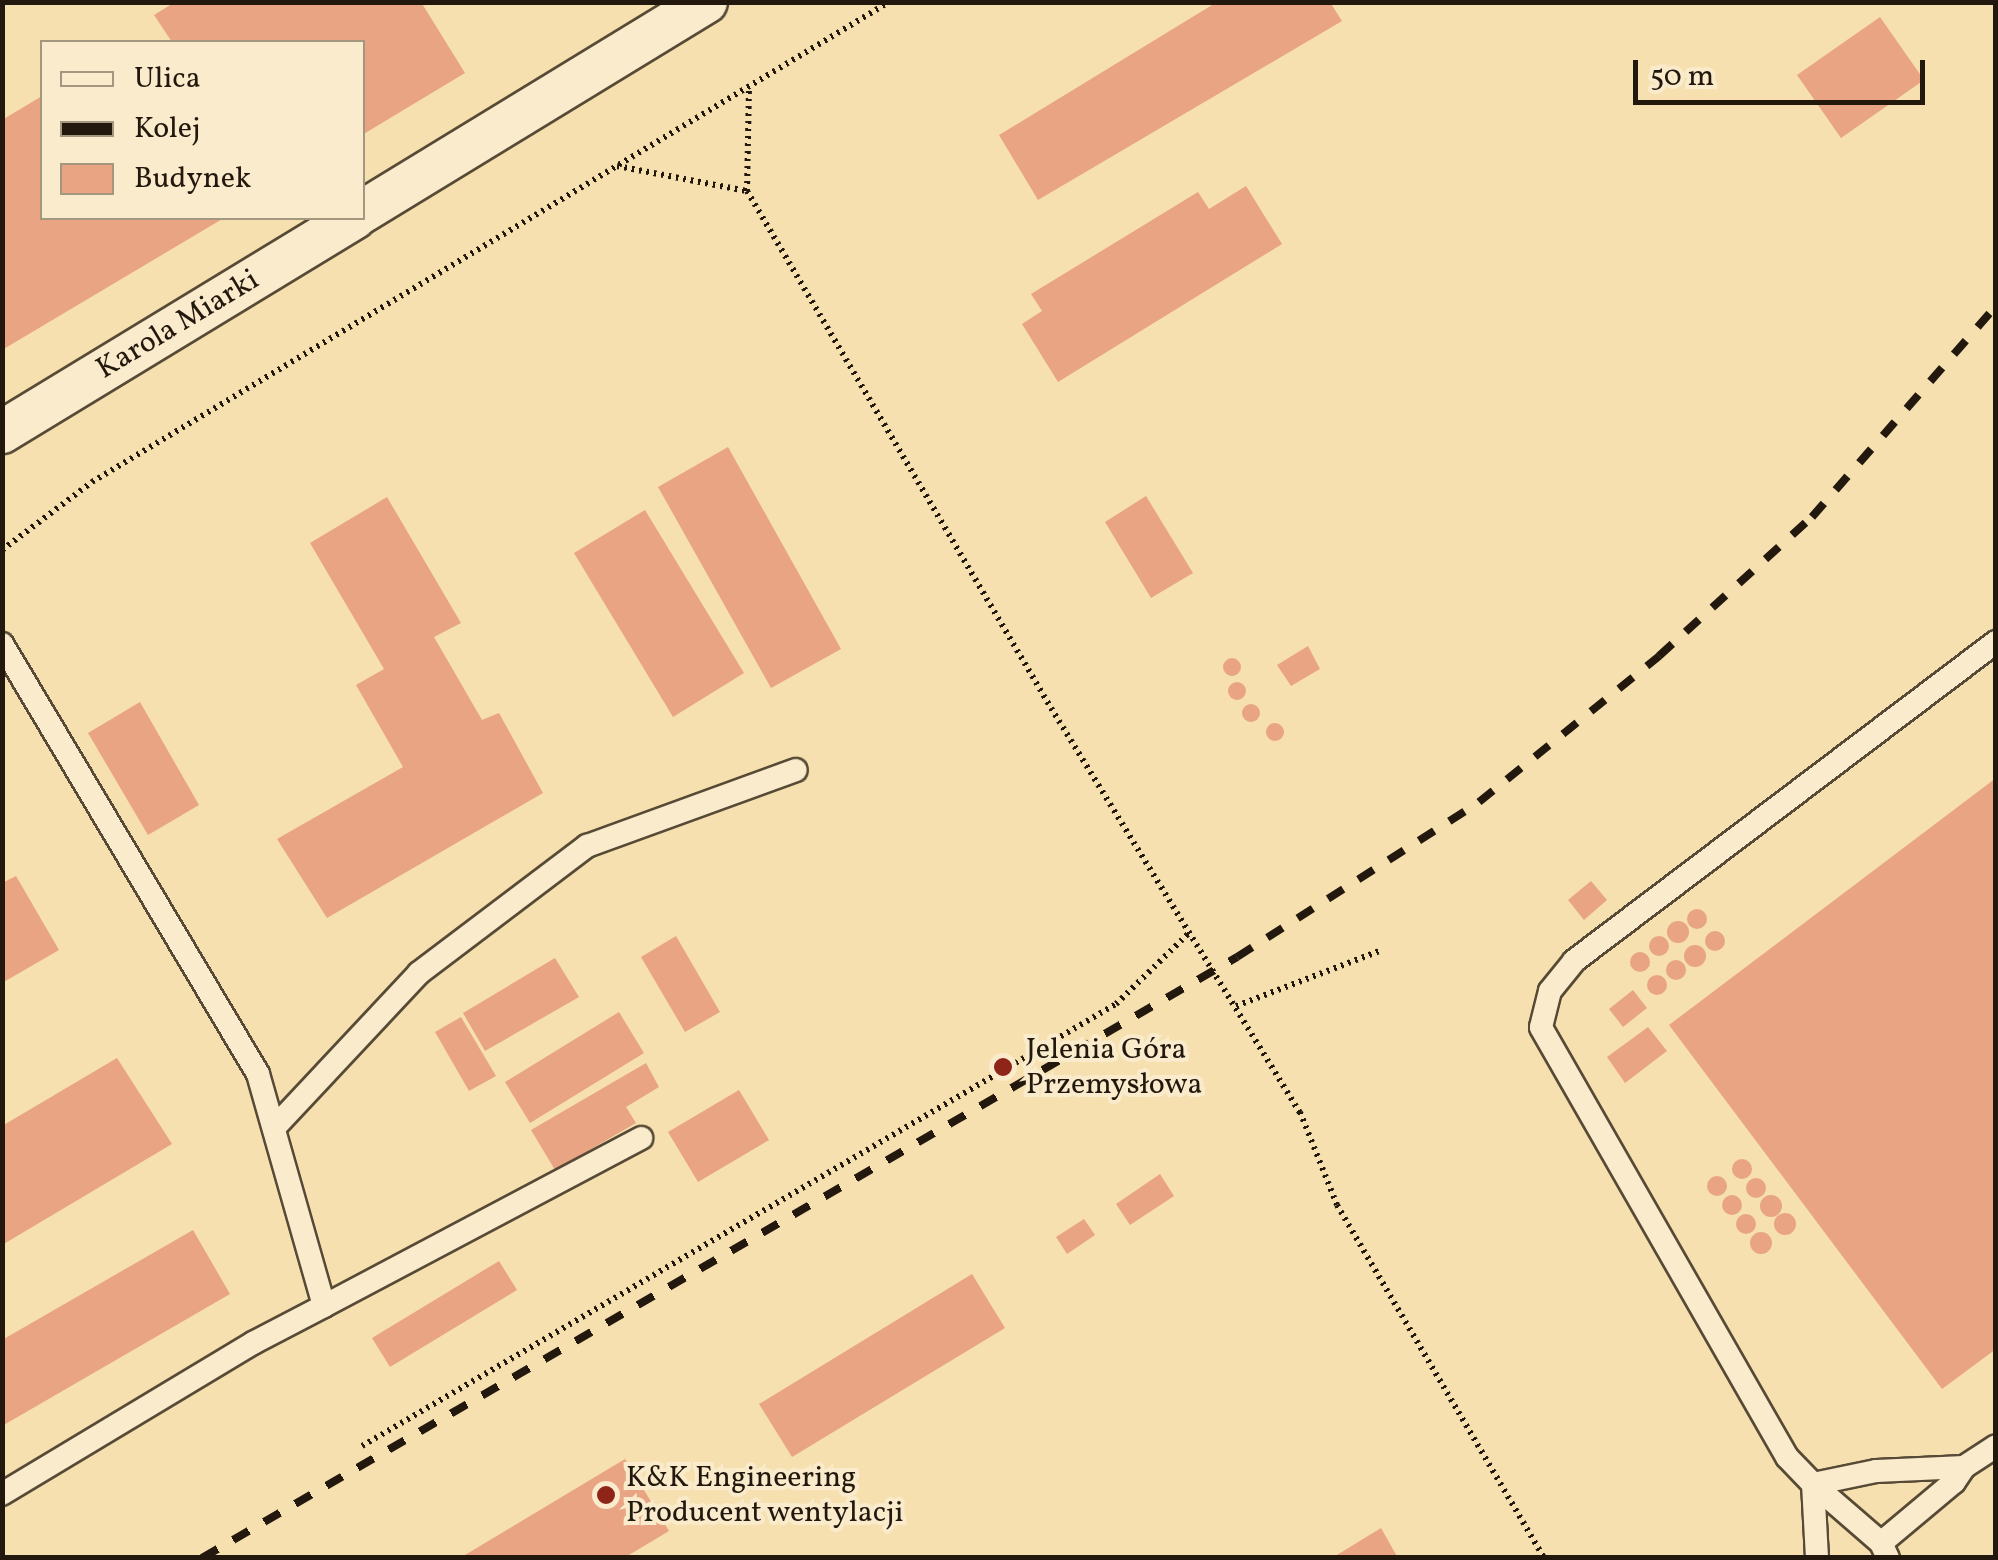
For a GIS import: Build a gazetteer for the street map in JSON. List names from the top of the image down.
{
  "streets": {
    "street": ["Karola Miarki"]
  },
  "places": ["Jelenia Góra Przemysłowa", "K&K Engineering Producent wentylacji"],
  "legend": ["Ulica", "Kolej", "Budynek"],
  "scale_bar": "50 m"
}
